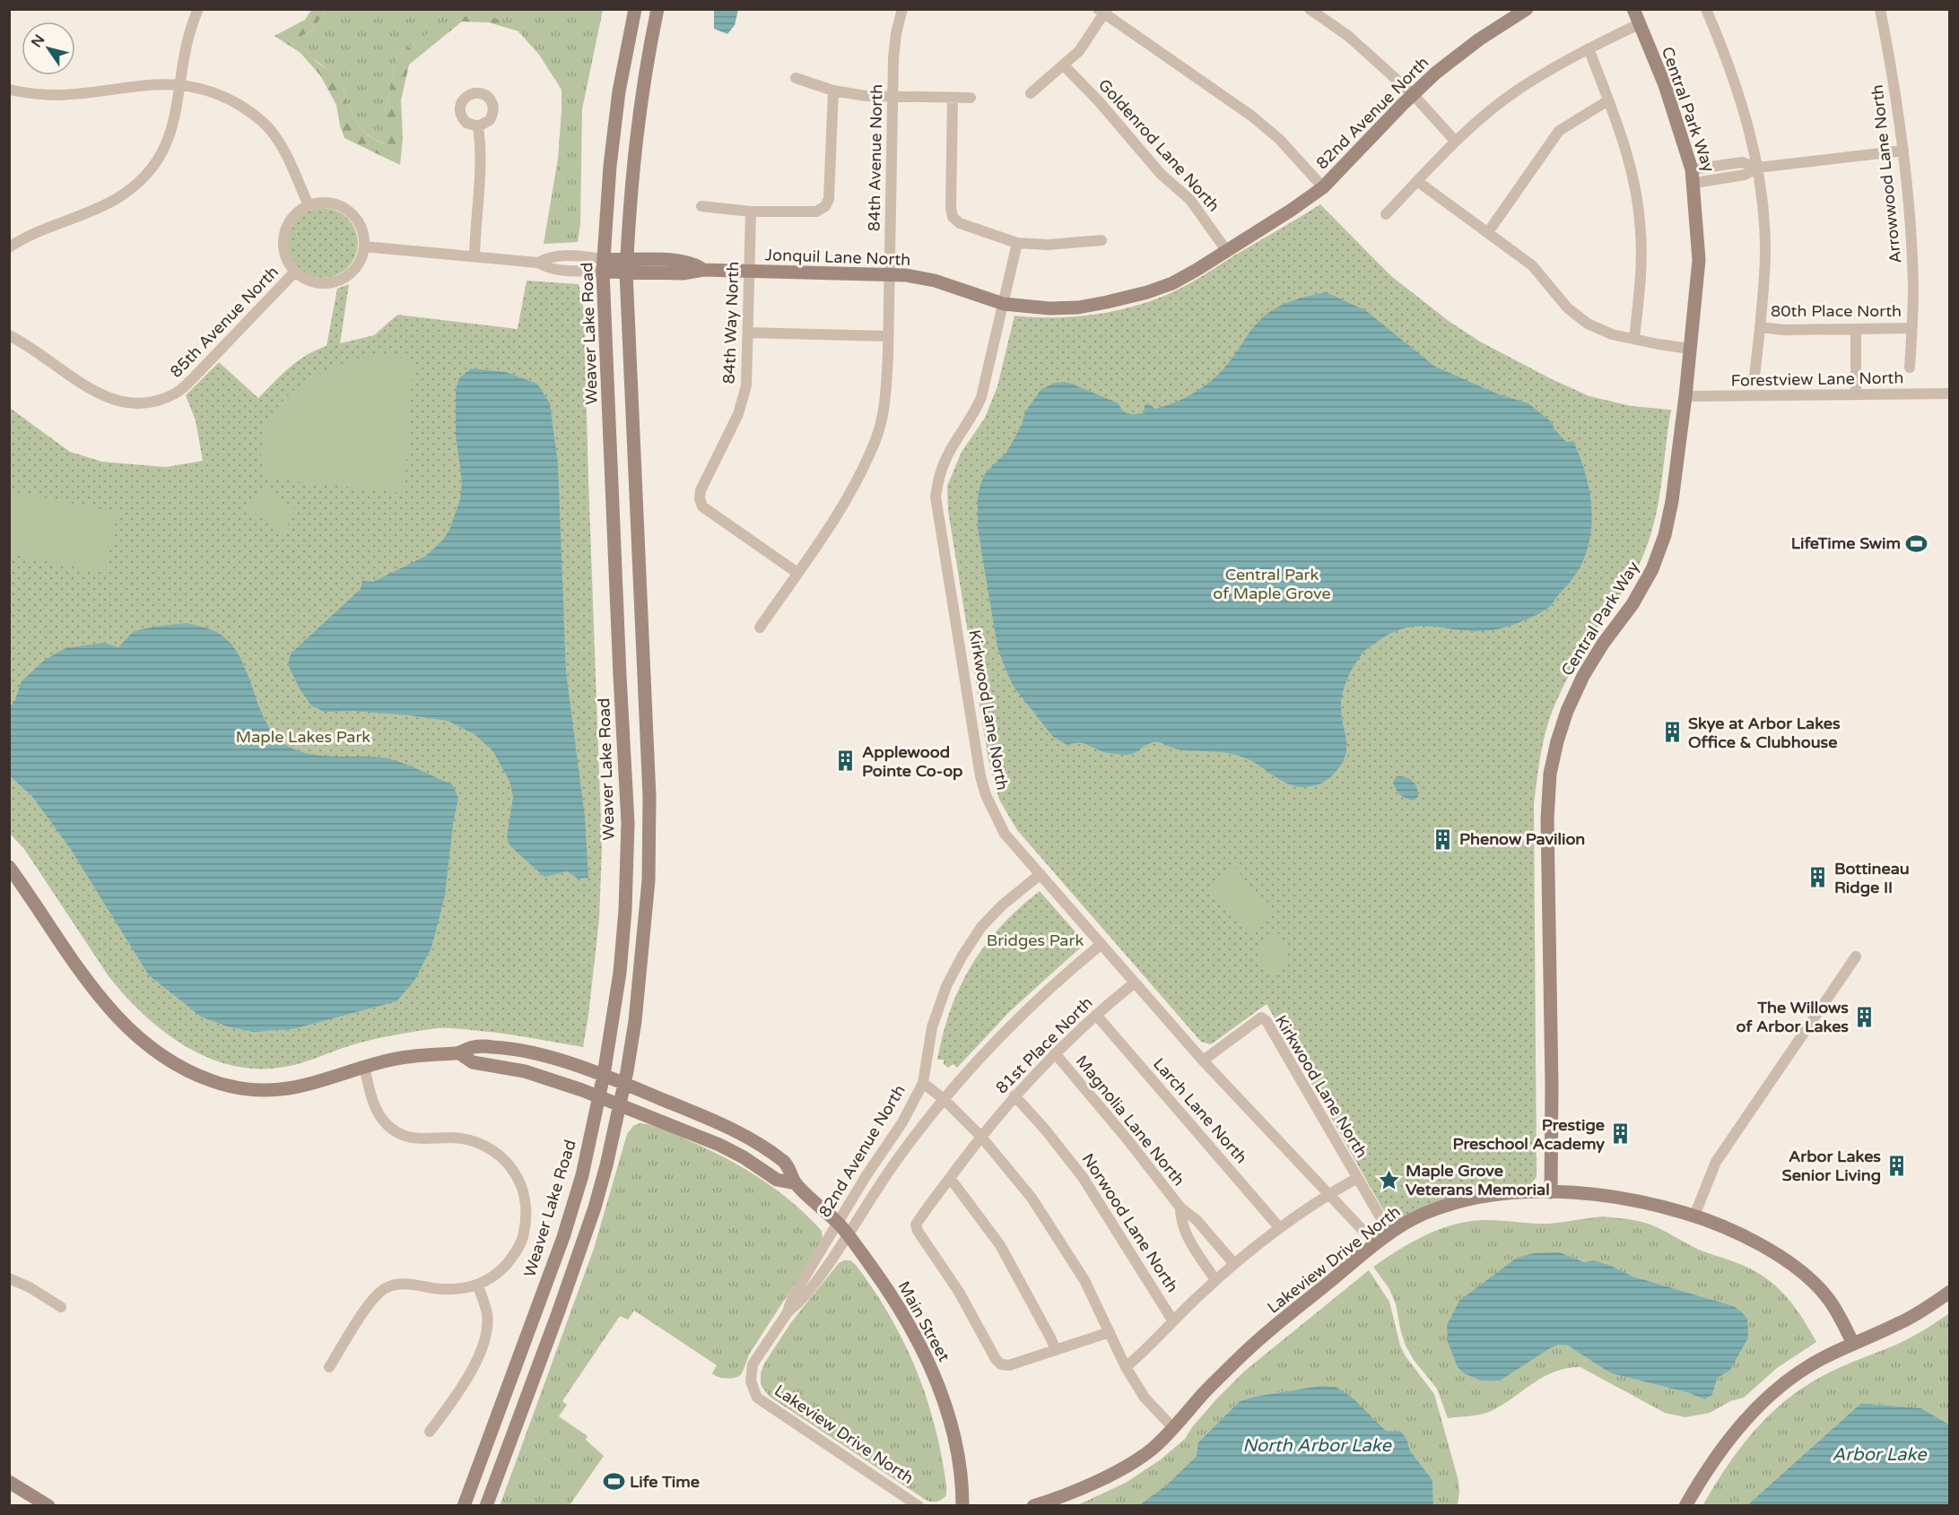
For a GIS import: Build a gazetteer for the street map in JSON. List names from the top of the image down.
{
  "streets": {
    "street": [
      "Central Park Way",
      "82nd Avenue North",
      "Goldenrod Lane North",
      "84th Avenue North",
      "Arrowwood Lane North",
      "Jonquil Lane North",
      "80th Place North",
      "85th Avenue North",
      "84th Way North",
      "Weaver Lake Road",
      "Forestview Lane North",
      "Kirkwood Lane North",
      "81st Place North",
      "Larch Lane North",
      "Magnolia Lane North",
      "Norwood Lane North",
      "Lakeview Drive North",
      "Main Street"
    ]
  },
  "crossings": [
    ["Central Park Way", "Forestview Lane North"],
    ["Central Park Way", "Lakeview Drive North"],
    ["82nd Avenue North", "Jonquil Lane North"],
    ["82nd Avenue North", "Kirkwood Lane North"],
    ["82nd Avenue North", "Lakeview Drive North"],
    ["82nd Avenue North", "Main Street"],
    ["Goldenrod Lane North", "Jonquil Lane North"],
    ["84th Avenue North", "Jonquil Lane North"],
    ["84th Avenue North", "84th Way North"],
    ["Arrowwood Lane North", "80th Place North"],
    ["Jonquil Lane North", "85th Avenue North"],
    ["Jonquil Lane North", "84th Way North"],
    ["Jonquil Lane North", "Weaver Lake Road"],
    ["Jonquil Lane North", "Kirkwood Lane North"],
    ["Kirkwood Lane North", "81st Place North"],
    ["Kirkwood Lane North", "Lakeview Drive North"],
    ["81st Place North", "Larch Lane North"],
    ["81st Place North", "Magnolia Lane North"],
    ["81st Place North", "Norwood Lane North"]
  ],
  "water": ["North Arbor Lake", "Arbor Lake"],
  "parks": ["Central Park of Maple Grove", "Maple Lakes Park", "Bridges Park"],
  "places": {
    "sports": ["LifeTime Swim", "Life Time"],
    "building": [
      "Skye at Arbor Lakes Office & Clubhouse",
      "Applewood Pointe Co-op",
      "Phenow Pavilion",
      "Bottineau Ridge II",
      "The Willows of Arbor Lakes",
      "Prestige Preschool Academy",
      "Arbor Lakes Senior Living"
    ],
    "place": ["Maple Grove Veterans Memorial"]
  },
  "north": "top left"
}
